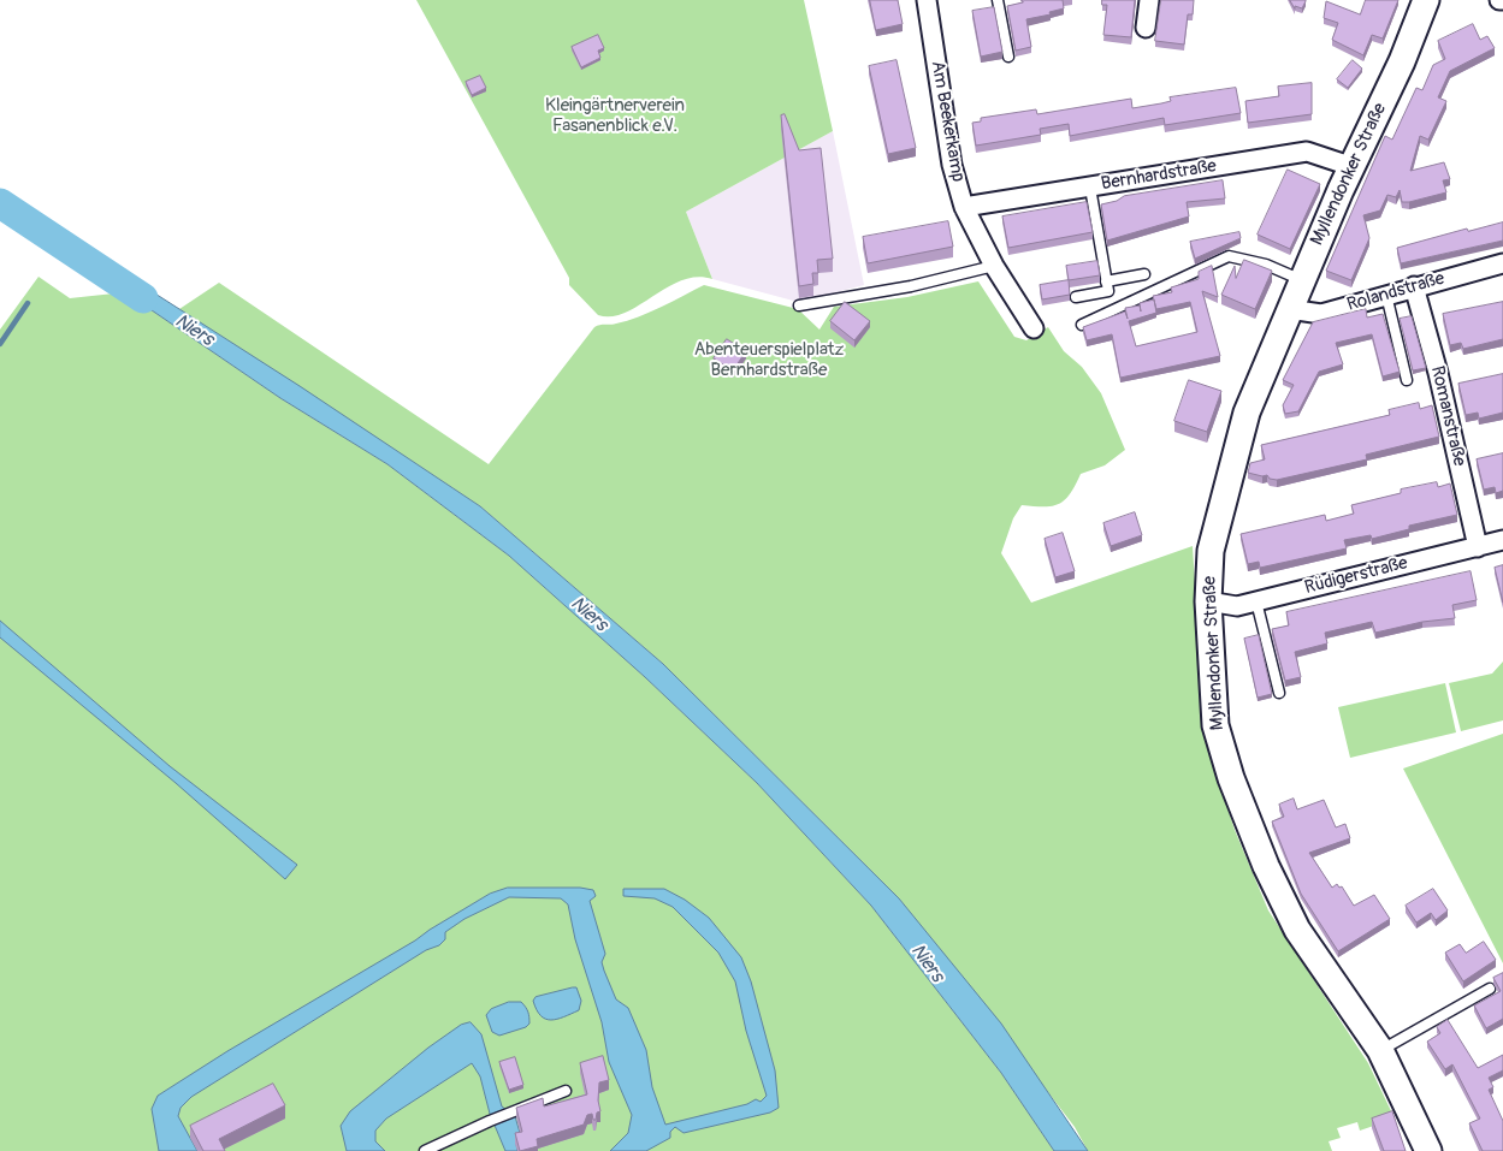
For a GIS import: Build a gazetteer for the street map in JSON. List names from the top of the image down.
{
  "streets": {
    "street": [
      "Am Beekerkamp",
      "Myllendonker Straße",
      "Bernhardstraße",
      "Rolandstraße",
      "Romanstraße",
      "Rüdigerstraße"
    ]
  },
  "crossings": [
    ["Am Beekerkamp", "Bernhardstraße"],
    ["Myllendonker Straße", "Bernhardstraße"],
    ["Myllendonker Straße", "Rolandstraße"],
    ["Myllendonker Straße", "Rüdigerstraße"],
    ["Rolandstraße", "Romanstraße"],
    ["Romanstraße", "Rüdigerstraße"]
  ],
  "water": ["Niers"],
  "parks": ["Kleingärtnerverein Fasanenblick e.V.", "Abenteuerspielplatz Bernhardstraße"]
}
